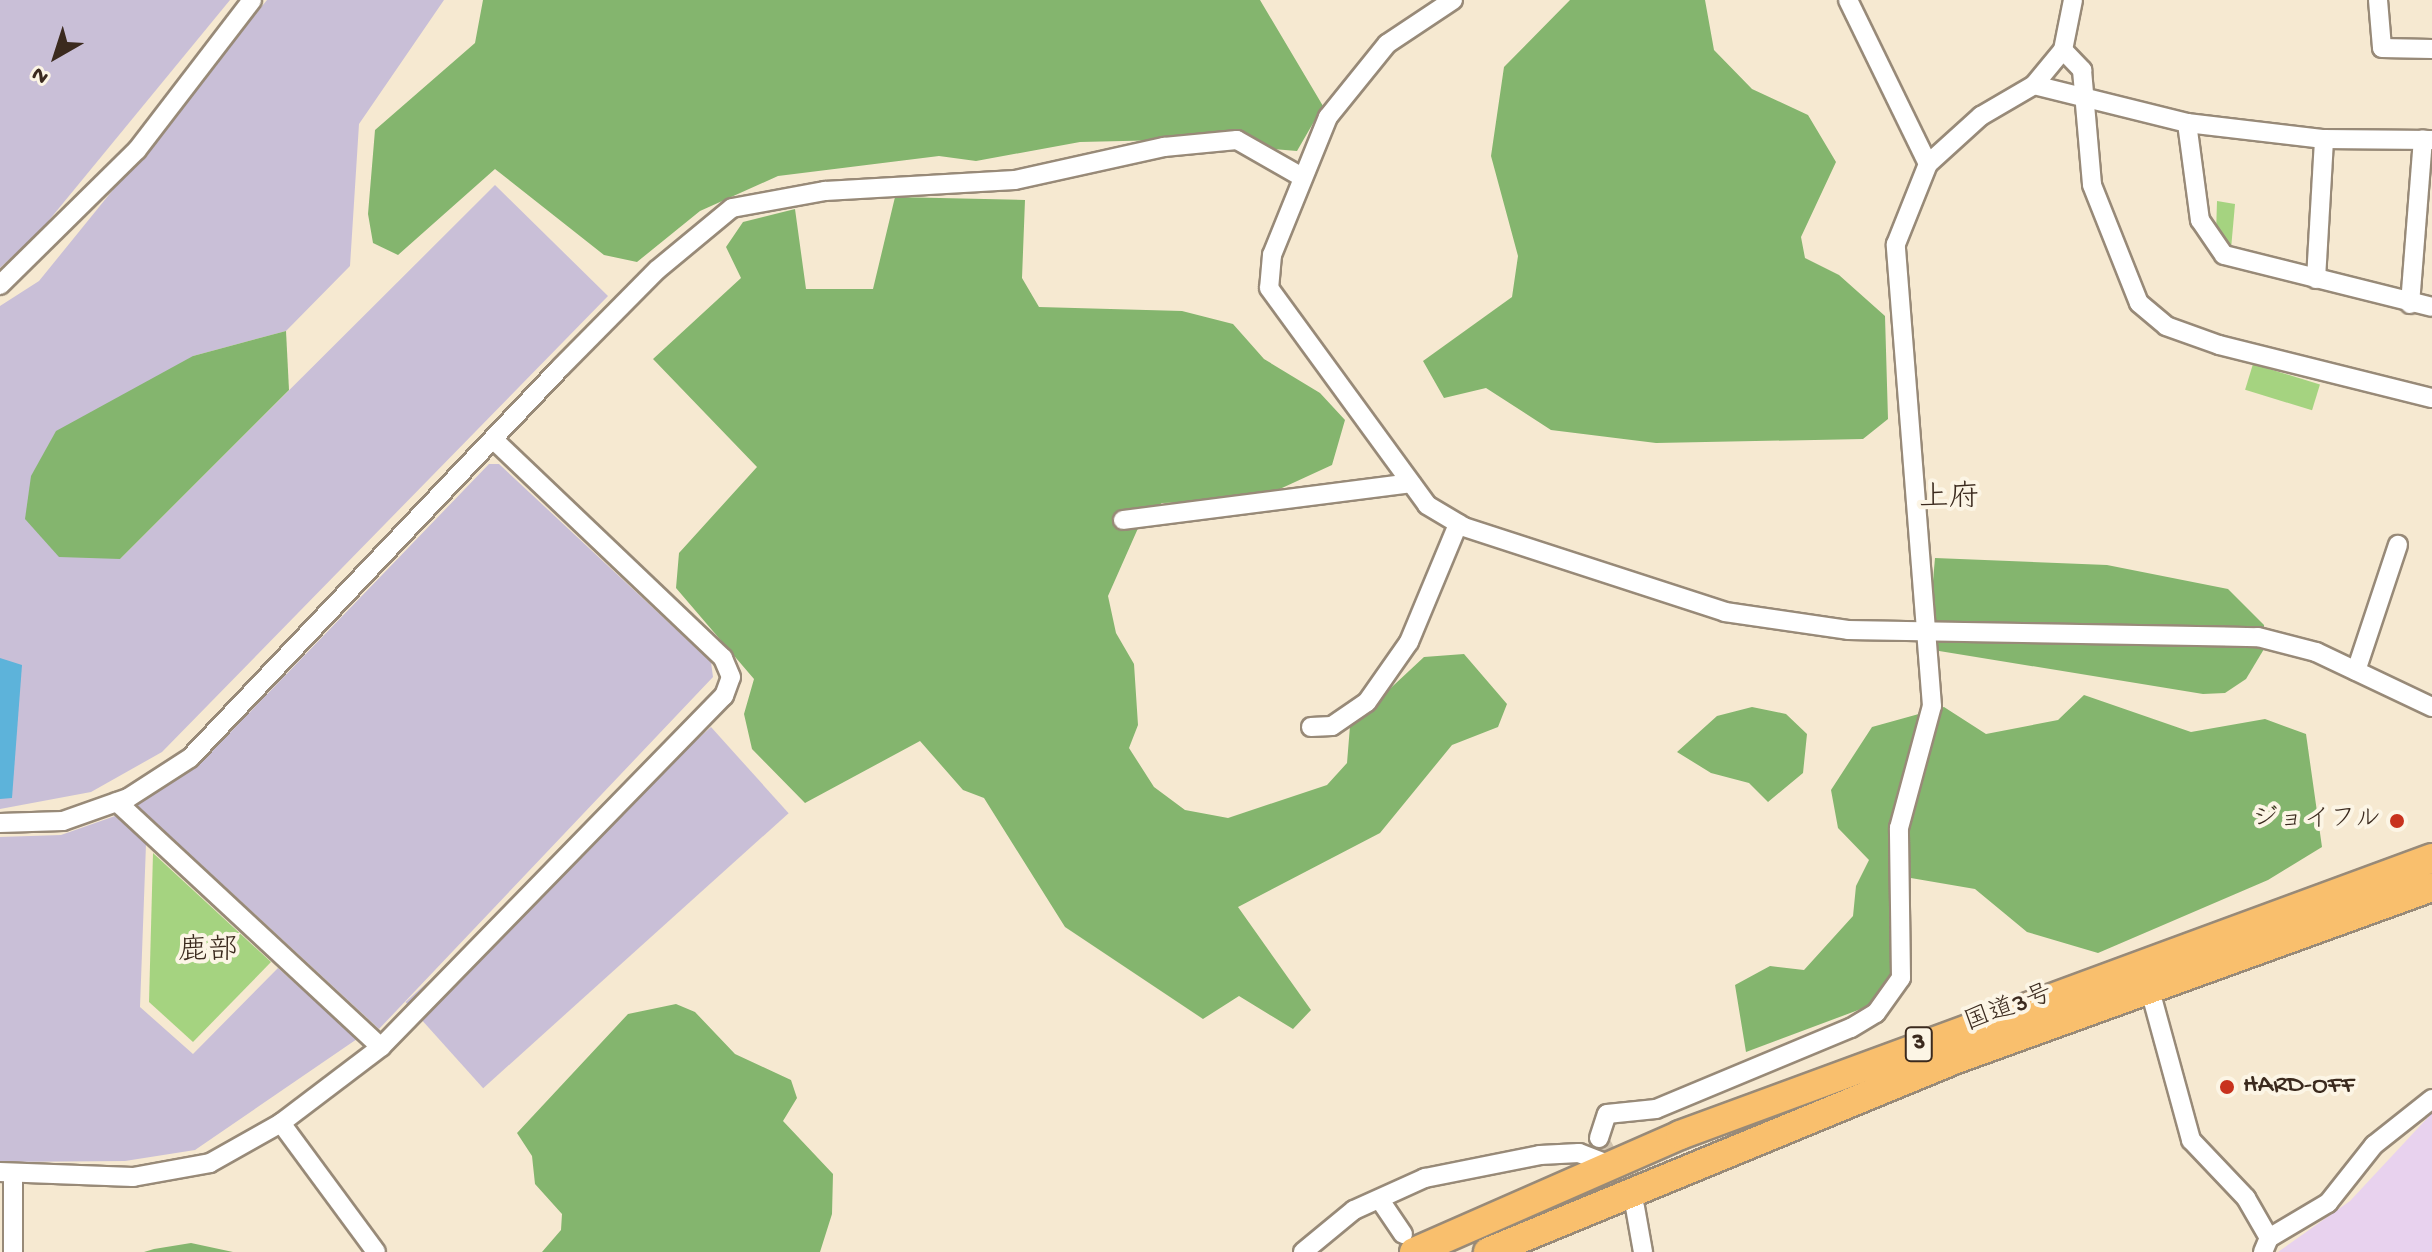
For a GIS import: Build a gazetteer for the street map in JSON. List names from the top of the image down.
{
  "streets": {
    "highway": ["国道3号", "3"]
  },
  "districts": ["上府", "鹿部"],
  "places": ["ジョイフル", "HARD-OFF"],
  "north": "bottom left"
}
